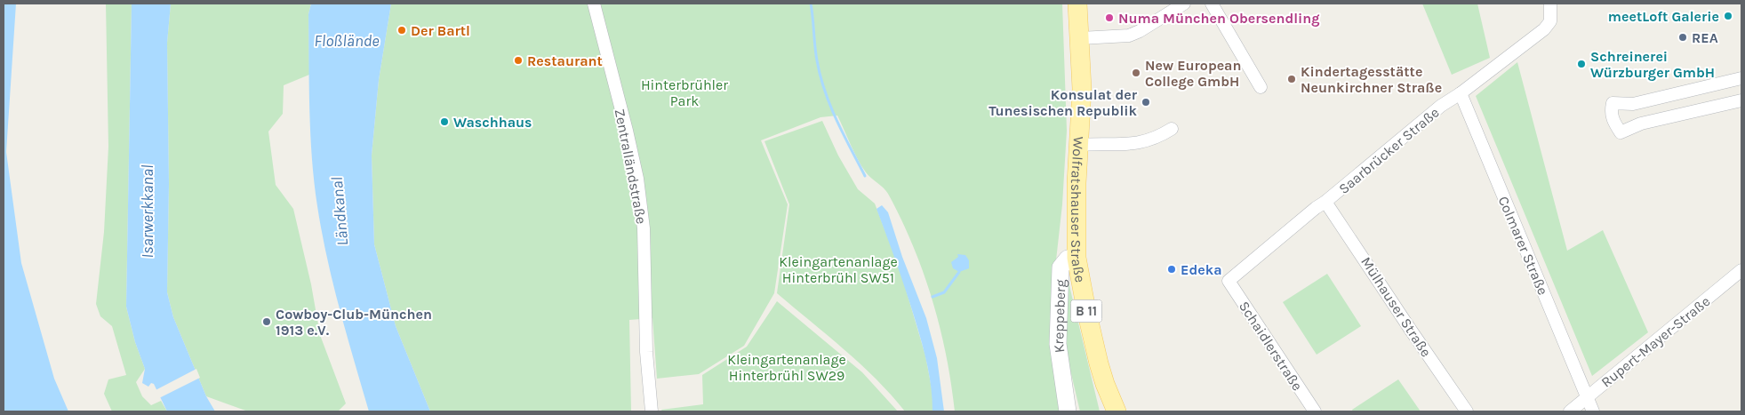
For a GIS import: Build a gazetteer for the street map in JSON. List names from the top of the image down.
{
  "streets": {
    "main road": ["Wolfratshauser Straße", "B 11"],
    "street": [
      "Saarbrücker Straße",
      "Zentralländstraße",
      "Colmarer Straße",
      "Mülhauser Straße",
      "Kreppeberg",
      "Rupert-Mayer-Straße",
      "Schaidlerstraße"
    ]
  },
  "crossings": [
    ["Saarbrücker Straße", "Colmarer Straße"],
    ["Saarbrücker Straße", "Mülhauser Straße"],
    ["Saarbrücker Straße", "Schaidlerstraße"],
    ["Wolfratshauser Straße", "Kreppeberg"],
    ["Colmarer Straße", "Rupert-Mayer-Straße"]
  ],
  "water": ["Floßlände", "Isarwerkkanal", "Ländkanal"],
  "parks": ["Hinterbrühler Park", "Kleingartenanlage Hinterbrühl SW51", "Kleingartenanlage Hinterbrühl SW29"],
  "places": [
    "meetLoft Galerie",
    "Numa München Obersendling",
    "Der Bartl",
    "REA",
    "Restaurant",
    "Schreinerei Würzburger GmbH",
    "New European College GmbH",
    "Kindertagesstätte Neunkirchner Straße",
    "Konsulat der Tunesischen Republik",
    "Waschhaus",
    "Edeka",
    "Cowboy-Club-München 1913 e.V."
  ]
}
